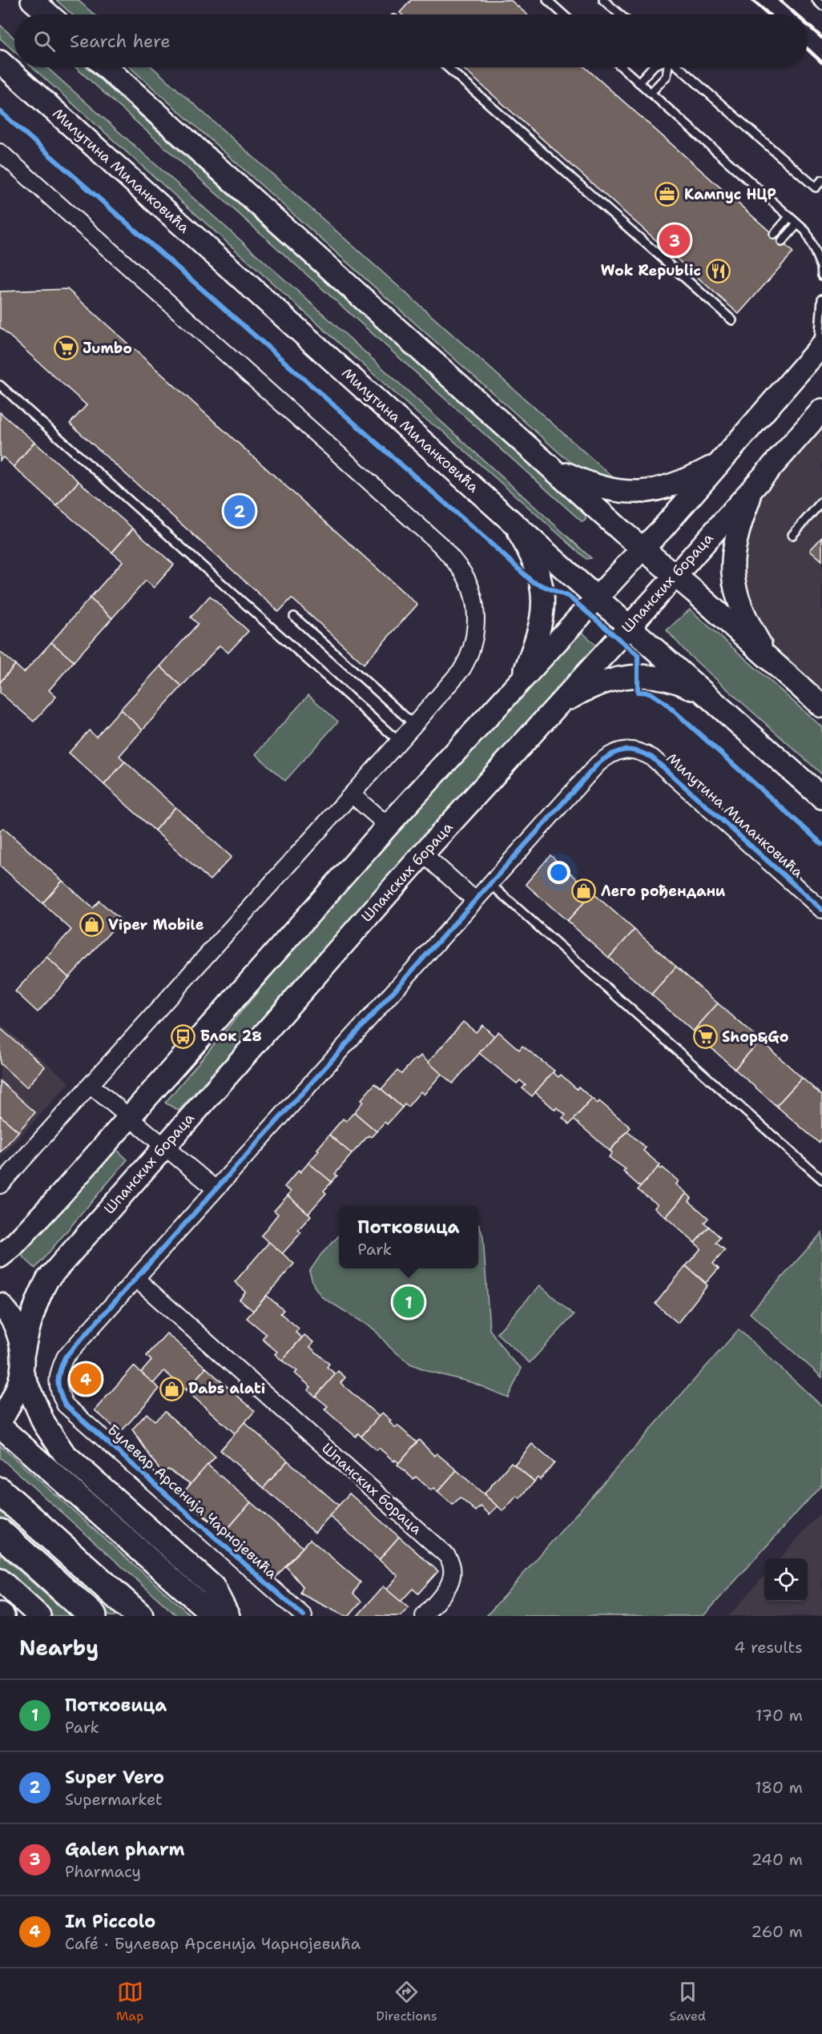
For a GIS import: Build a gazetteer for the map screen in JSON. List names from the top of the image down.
{
  "streets": {
    "street": ["Милутина Миланковића", "Шпанских бораца", "Булевар Арсенија Чарнојевића"]
  },
  "crossings": [
    ["Милутина Миланковића", "Шпанских бораца"],
    ["Шпанских бораца", "Булевар Арсенија Чарнојевића"]
  ],
  "places": {
    "office": ["Кампус НЦР"],
    "restaurant": ["Wok Republic"],
    "supermarket": ["Jumbo", "Shop&Go"],
    "shop": ["Лего рођендани", "Viper Mobile", "Dabs alati"],
    "bus stop": ["Блок 28"]
  },
  "page": {
    "search": "Search here",
    "pins": [
      "3",
      "2",
      "1",
      "4"
    ],
    "popup": ["Потковица", "Park"],
    "heading": ["Nearby", "4 results"],
    "list": [
      {
        "mark": "1",
        "name": "Потковица",
        "note": "Park",
        "value": "170 m"
      },
      {
        "mark": "2",
        "name": "Super Vero",
        "note": "Supermarket",
        "value": "180 m"
      },
      {
        "mark": "3",
        "name": "Galen pharm",
        "note": "Pharmacy",
        "value": "240 m"
      },
      {
        "mark": "4",
        "name": "In Piccolo",
        "note": "Café · Булевар Арсенија Чарнојевића",
        "value": "260 m"
      }
    ],
    "nav": ["Map", "Directions", "Saved"]
  }
}
